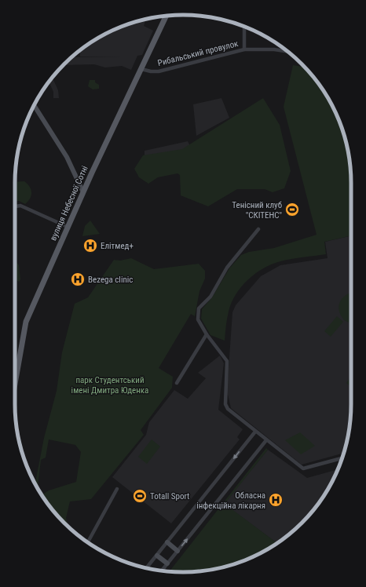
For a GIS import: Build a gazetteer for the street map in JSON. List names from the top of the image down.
{
  "streets": {
    "main road": ["вулиця Небесної Сотні"],
    "street": ["Рибальський провулок"]
  },
  "crossings": [
    ["Рибальський провулок", "вулиця Небесної Сотні"]
  ],
  "parks": ["парк Студентський імені Дмитра Юденка"],
  "places": {
    "sports": ["Тенісний клуб \"СКІТЕНС\"", "Totall Sport"],
    "hospital": ["Елітмед+", "Bezega clinic", "Обласна інфекційна лікарня"]
  }
}
